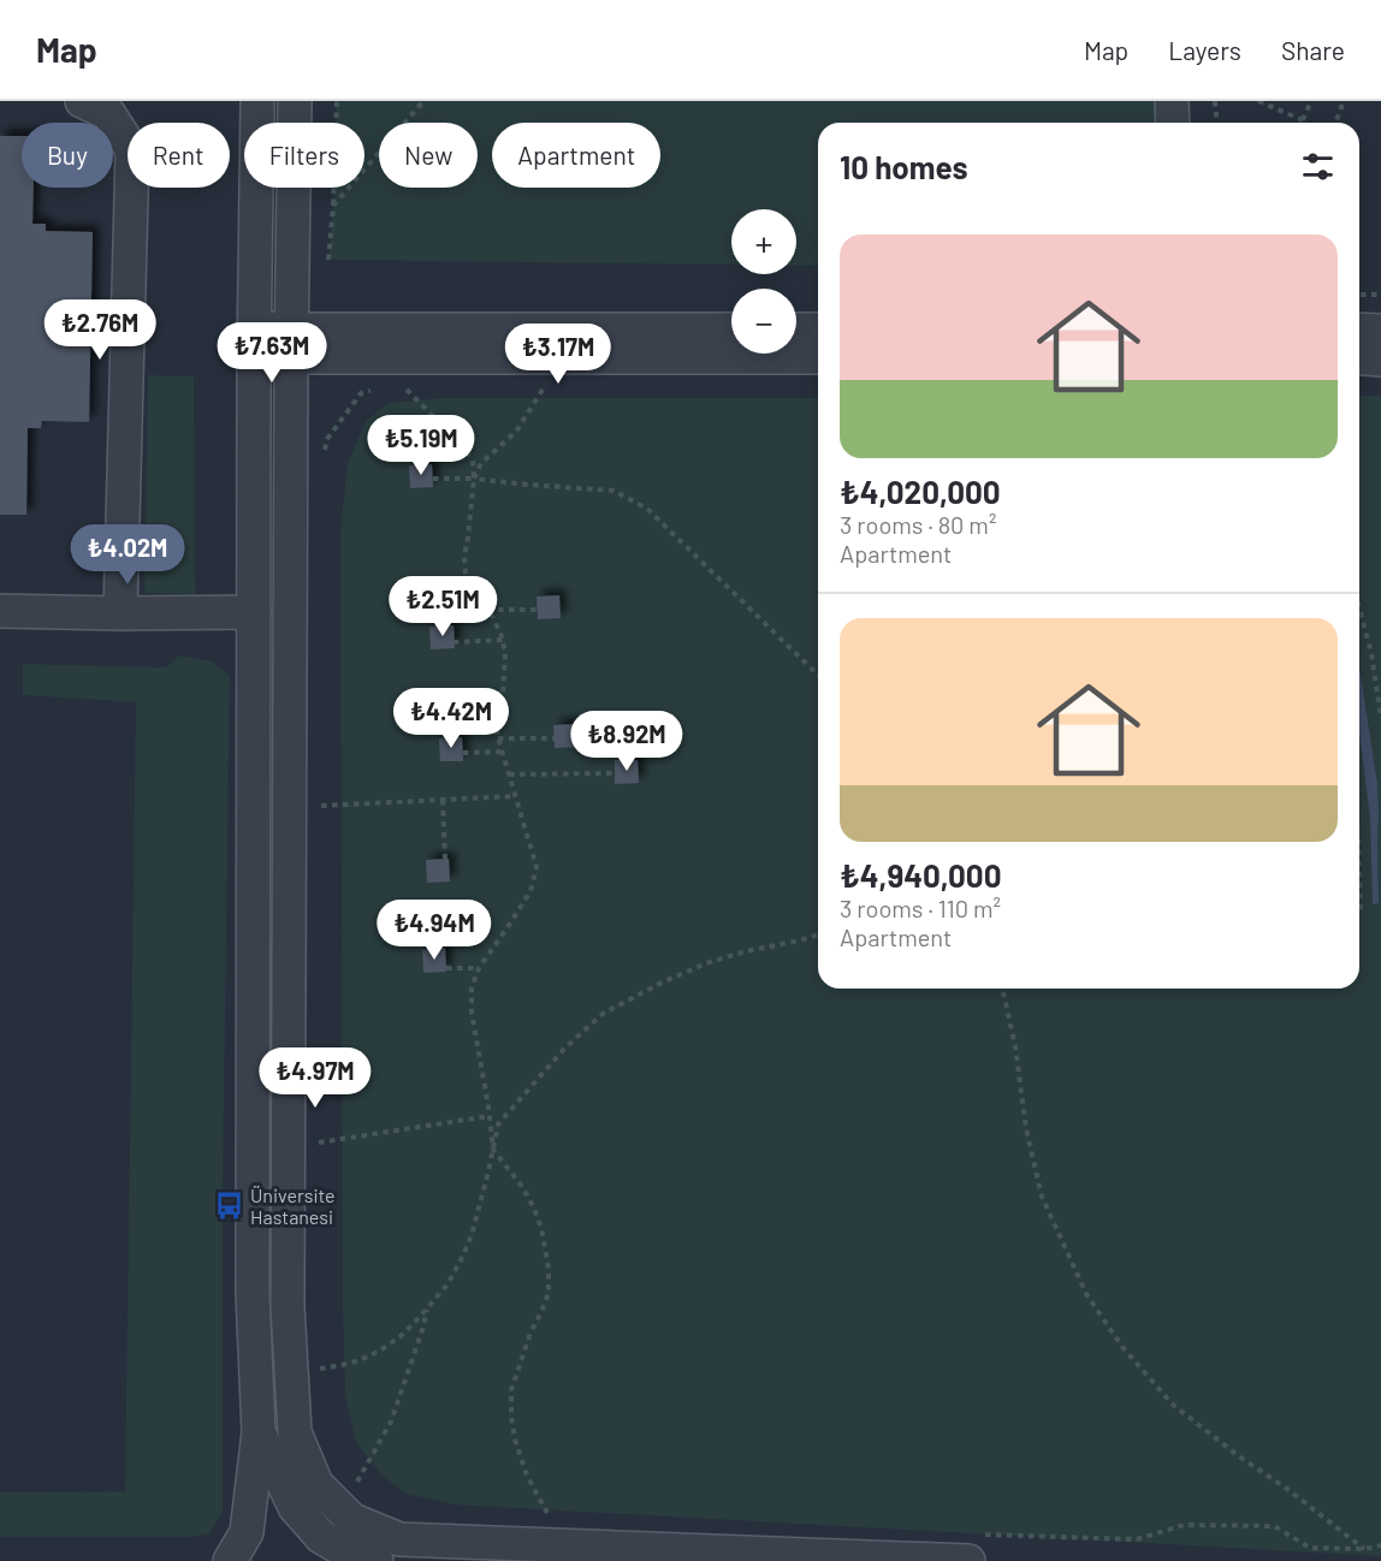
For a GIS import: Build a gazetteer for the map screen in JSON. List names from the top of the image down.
{
  "places": {
    "bus stop": ["Üniversite Hastanesi"]
  },
  "page": {
    "header": "Map",
    "nav": ["Map", "Layers", "Share"],
    "chip": [
      "Buy",
      "Rent",
      "Filters",
      "New",
      "Apartment"
    ],
    "heading": "10 homes",
    "map_buttons": ["+", "−"],
    "list": [
      {
        "name": "₺4,020,000",
        "note": "3 rooms · 80 m² · Apartment"
      },
      {
        "name": "₺4,940,000",
        "note": "3 rooms · 110 m² · Apartment"
      }
    ],
    "price": [
      "₺2.76M",
      "₺7.63M",
      "₺3.17M",
      "₺5.19M",
      "₺4.02M",
      "₺2.51M",
      "₺4.42M",
      "₺8.92M",
      "₺4.94M",
      "₺4.97M"
    ]
  }
}
